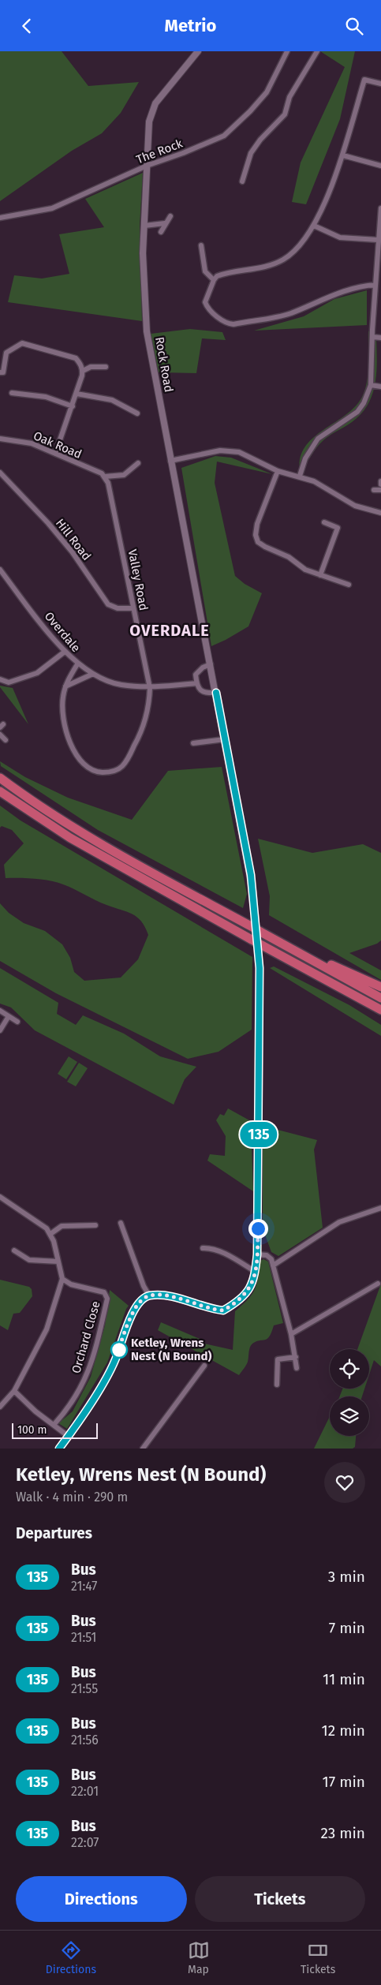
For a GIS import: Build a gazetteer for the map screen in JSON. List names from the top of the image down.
{
  "streets": {
    "street": [
      "The Rock",
      "Rock Road",
      "Oak Road",
      "Hill Road",
      "Valley Road",
      "Overdale",
      "Orchard Close"
    ]
  },
  "crossings": [
    ["The Rock", "Rock Road"],
    ["Oak Road", "Valley Road"],
    ["Hill Road", "Valley Road"],
    ["Valley Road", "Overdale"]
  ],
  "districts": ["OVERDALE"],
  "places": ["Ketley, Wrens Nest (N Bound)"],
  "lines": ["bus line 135"],
  "scale_bar": "100 m",
  "page": {
    "header": "Metrio",
    "on_map": "135",
    "scale": "100 m",
    "heading": [
      ["Ketley, Wrens Nest (N Bound)", "Walk · 4 min · 290 m"],
      "Departures"
    ],
    "list": [
      {
        "mark": "135",
        "name": "Bus",
        "note": "21:47",
        "value": "3 min"
      },
      {
        "mark": "135",
        "name": "Bus",
        "note": "21:51",
        "value": "7 min"
      },
      {
        "mark": "135",
        "name": "Bus",
        "note": "21:55",
        "value": "11 min"
      },
      {
        "mark": "135",
        "name": "Bus",
        "note": "21:56",
        "value": "12 min"
      },
      {
        "mark": "135",
        "name": "Bus",
        "note": "22:01",
        "value": "17 min"
      },
      {
        "mark": "135",
        "name": "Bus",
        "note": "22:07",
        "value": "23 min"
      }
    ],
    "buttons": ["Directions", "Tickets"],
    "tabs": ["Directions", "Map", "Tickets"]
  }
}
